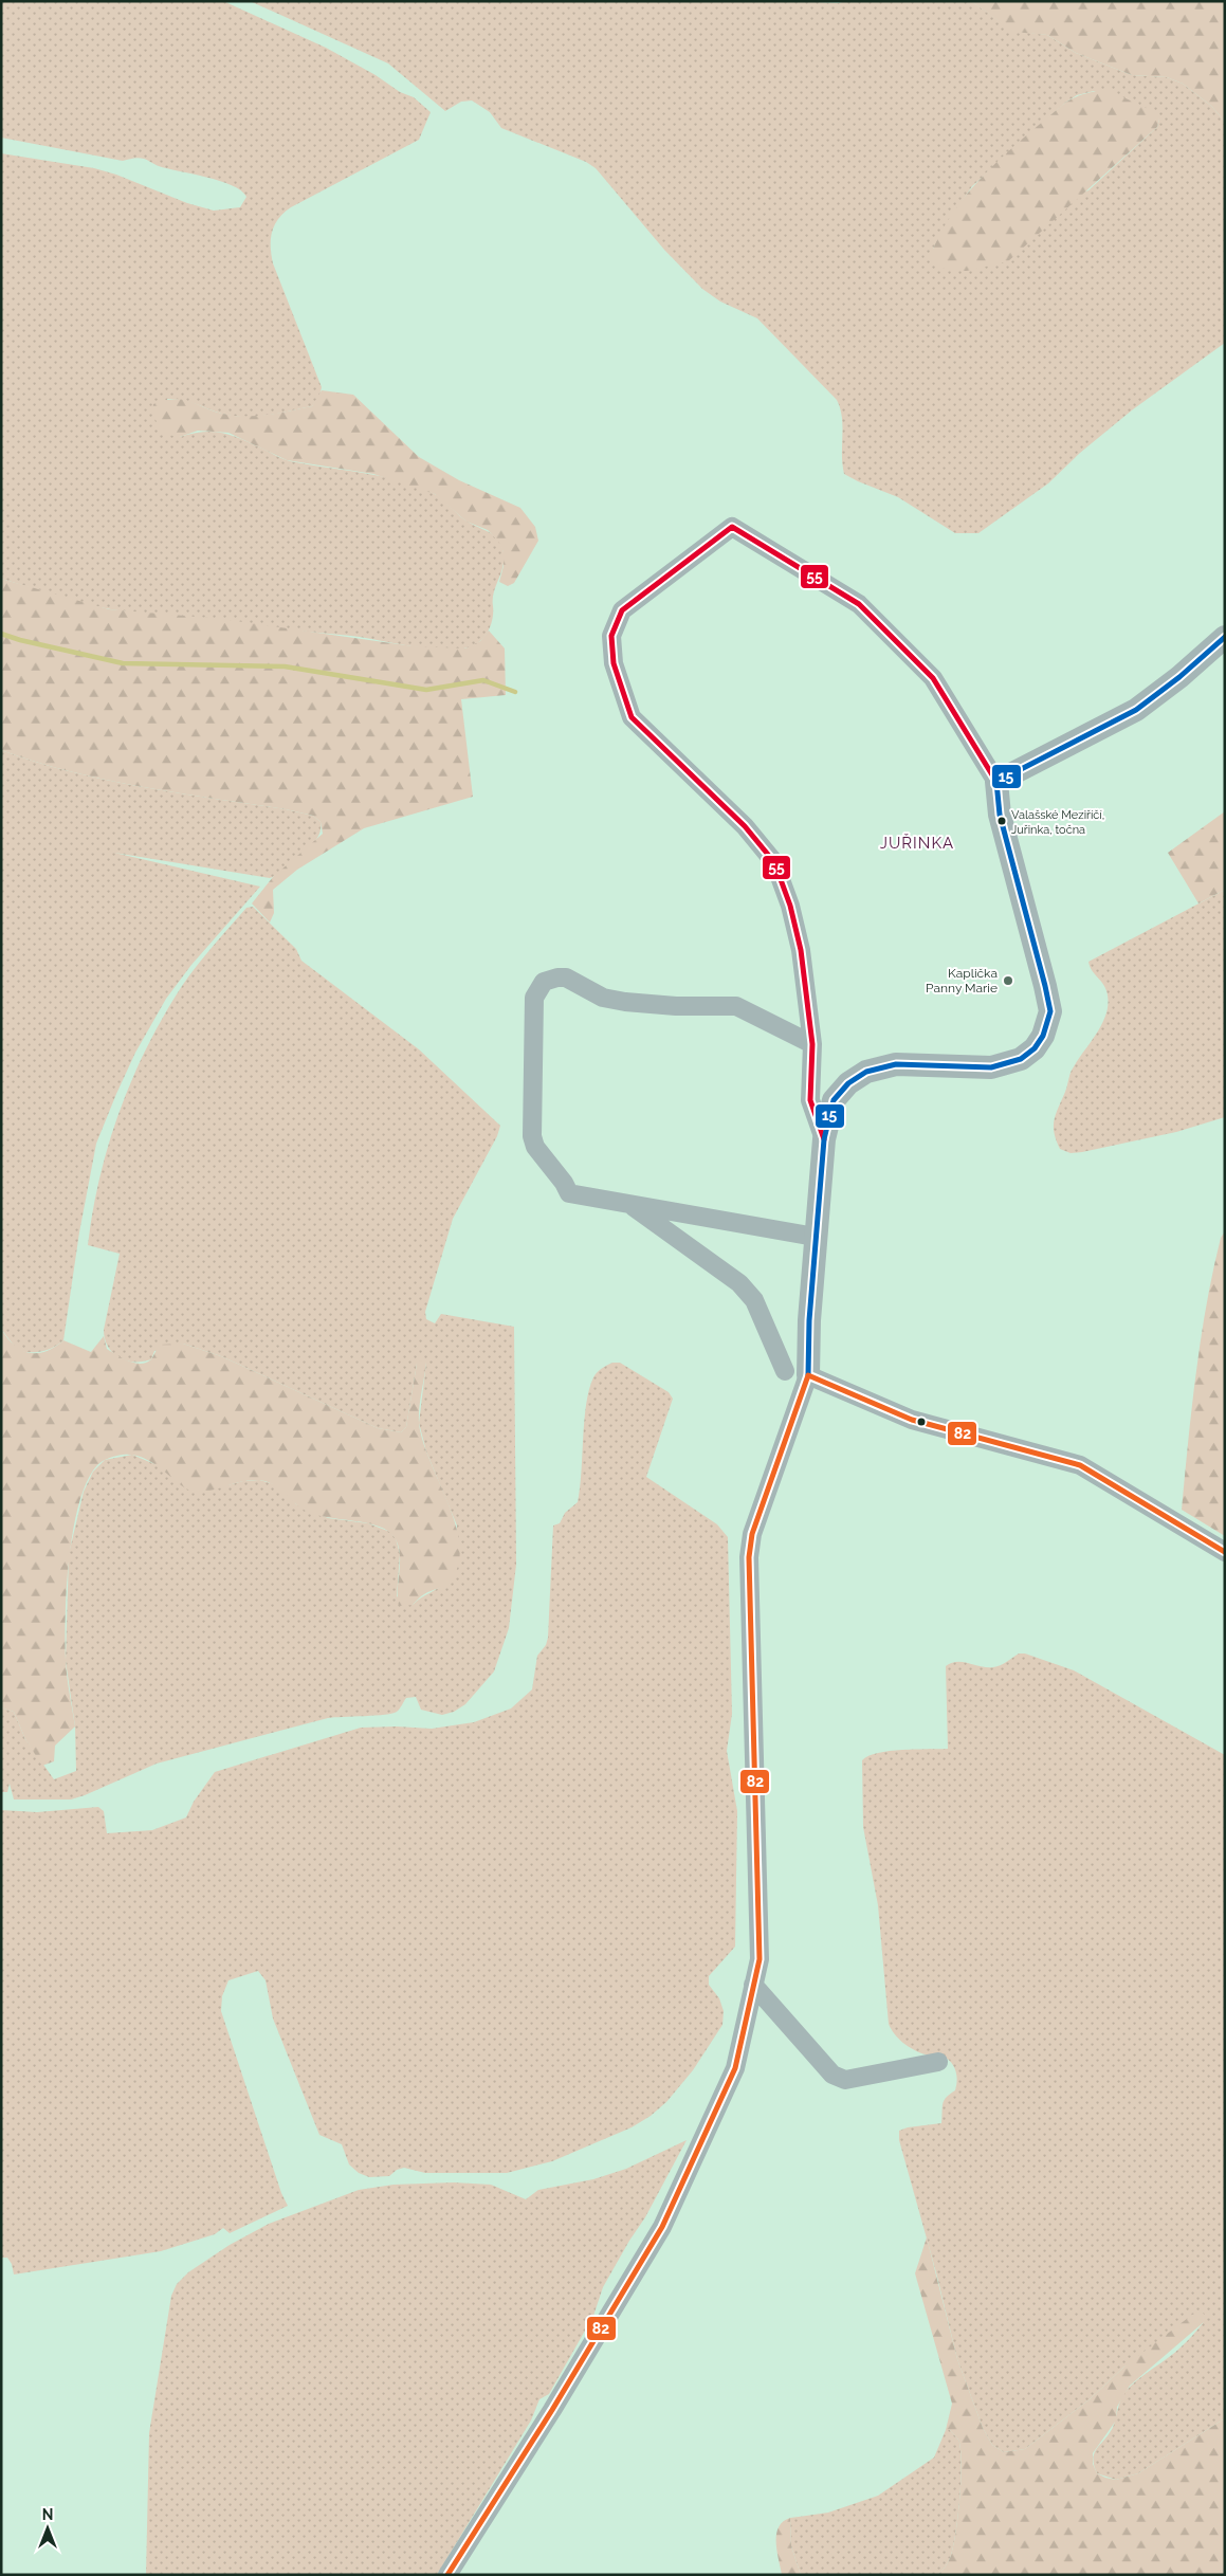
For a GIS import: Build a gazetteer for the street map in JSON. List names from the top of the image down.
{
  "districts": ["JUŘINKA"],
  "places": ["Valašské Meziříčí, Juřinka, točna", "Kaplička Panny Marie"],
  "lines": ["transit line 55", "transit line 15", "transit line 82"],
  "north": "top"
}
